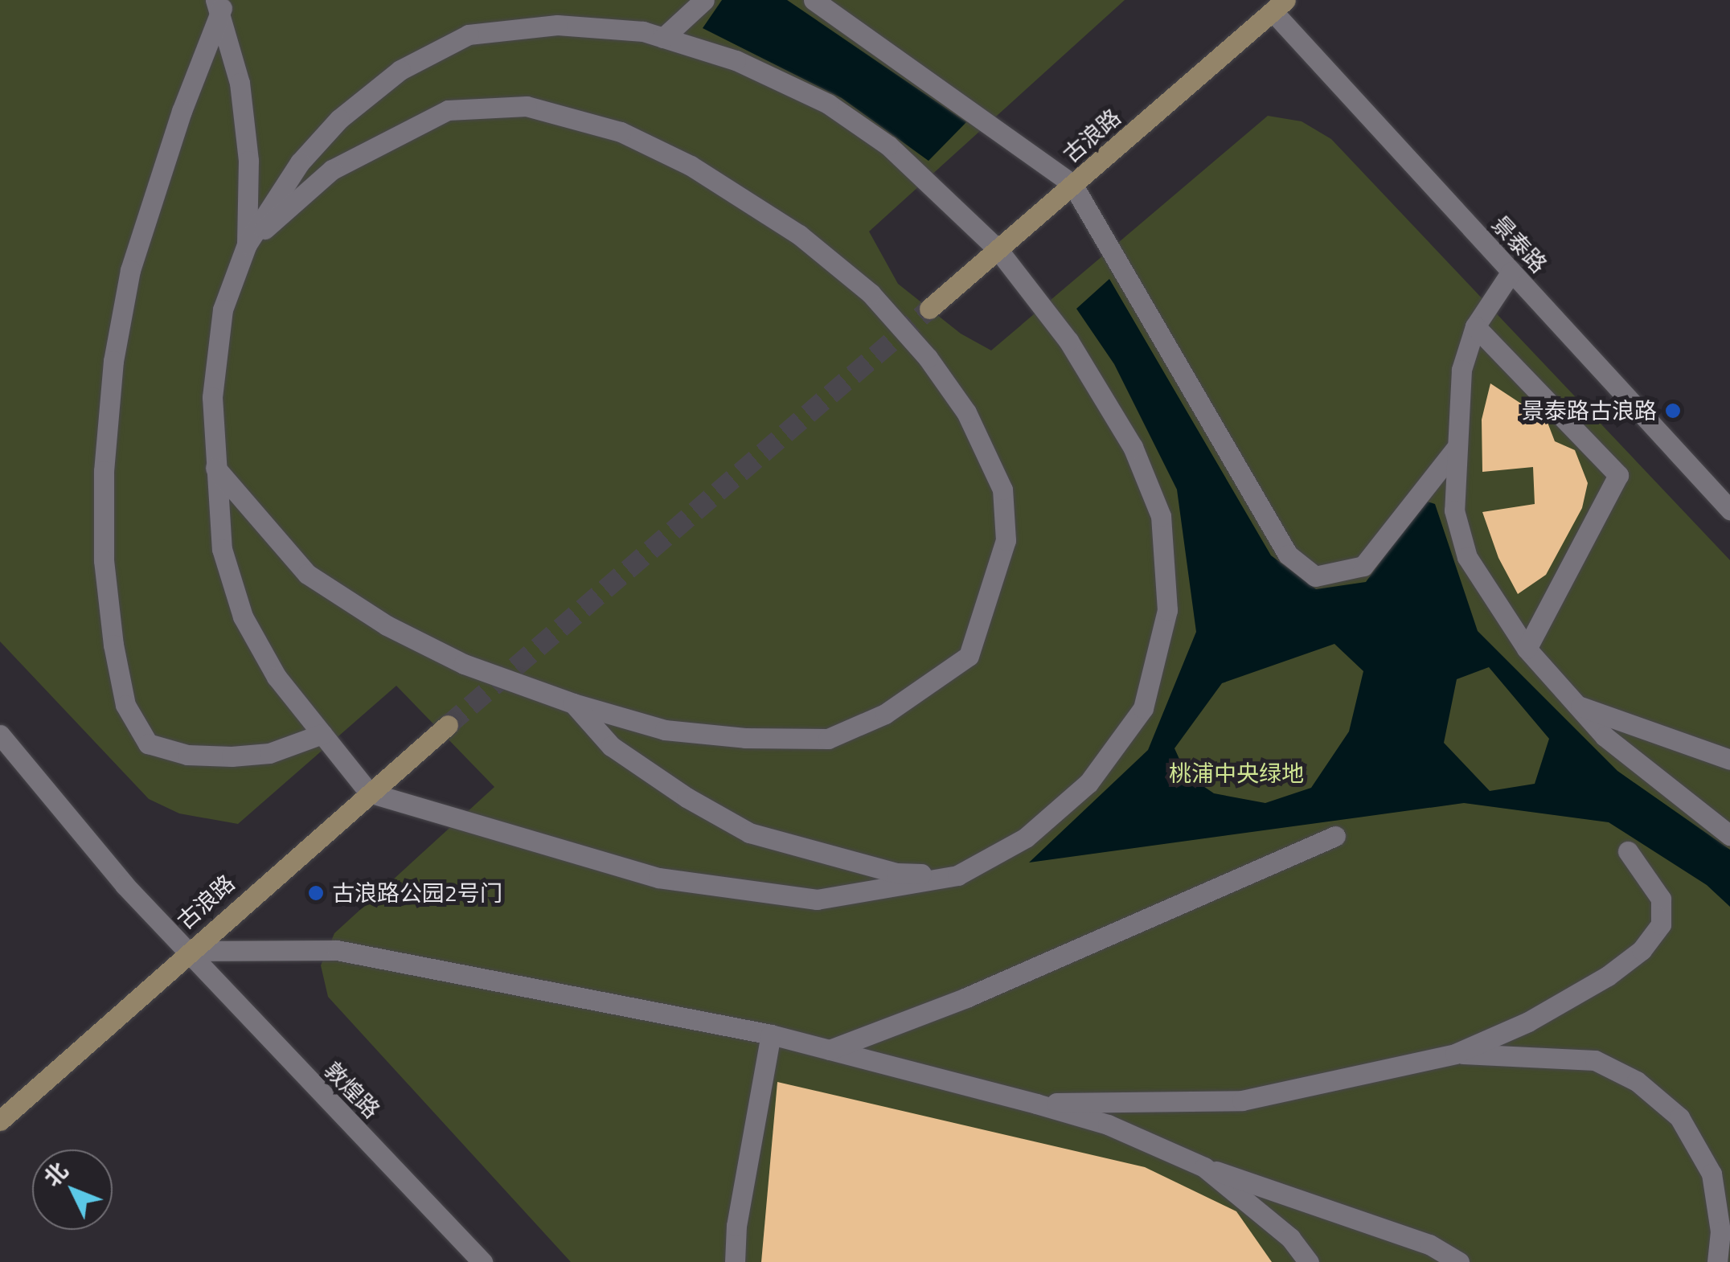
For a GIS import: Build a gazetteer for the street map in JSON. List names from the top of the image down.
{
  "streets": {
    "main road": ["古浪路"],
    "street": ["景泰路", "敦煌路"]
  },
  "crossings": [
    ["古浪路", "景泰路"],
    ["古浪路", "敦煌路"]
  ],
  "parks": ["桃浦中央绿地"],
  "places": ["景泰路古浪路", "古浪路公园2号门"],
  "north": "top left"
}
